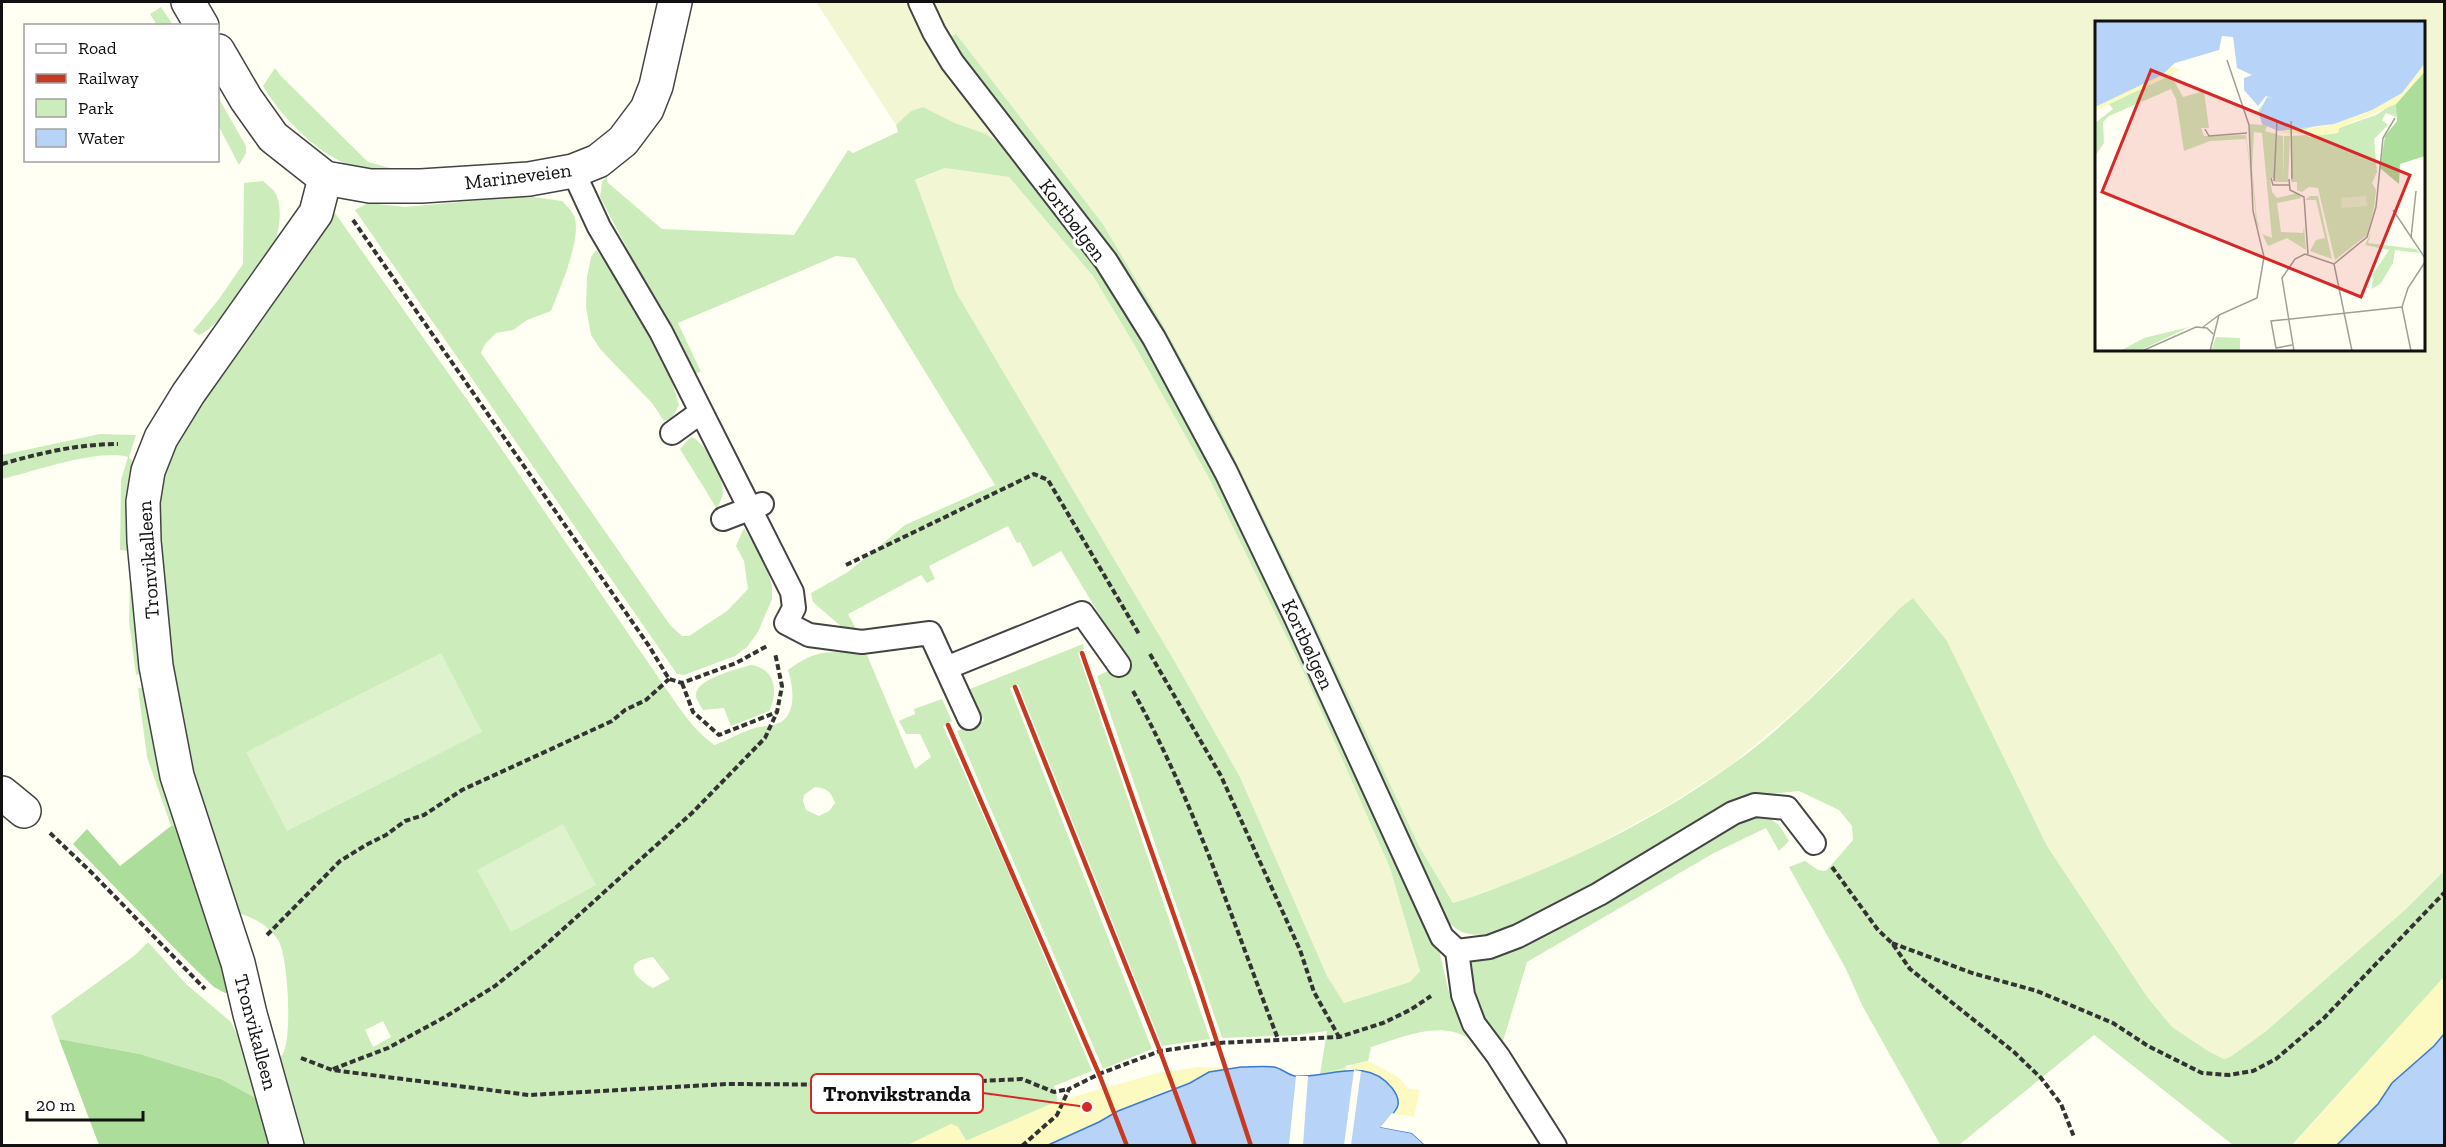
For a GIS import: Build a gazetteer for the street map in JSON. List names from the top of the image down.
{
  "streets": {
    "street": ["Marineveien", "Tronvikalleen"],
    "lane": ["Kortbølgen"]
  },
  "crossings": [
    ["Marineveien", "Tronvikalleen"]
  ],
  "places": ["Tronvikstranda"],
  "legend": [
    "Road",
    "Railway",
    "Park",
    "Water"
  ],
  "scale_bar": "20 m"
}
